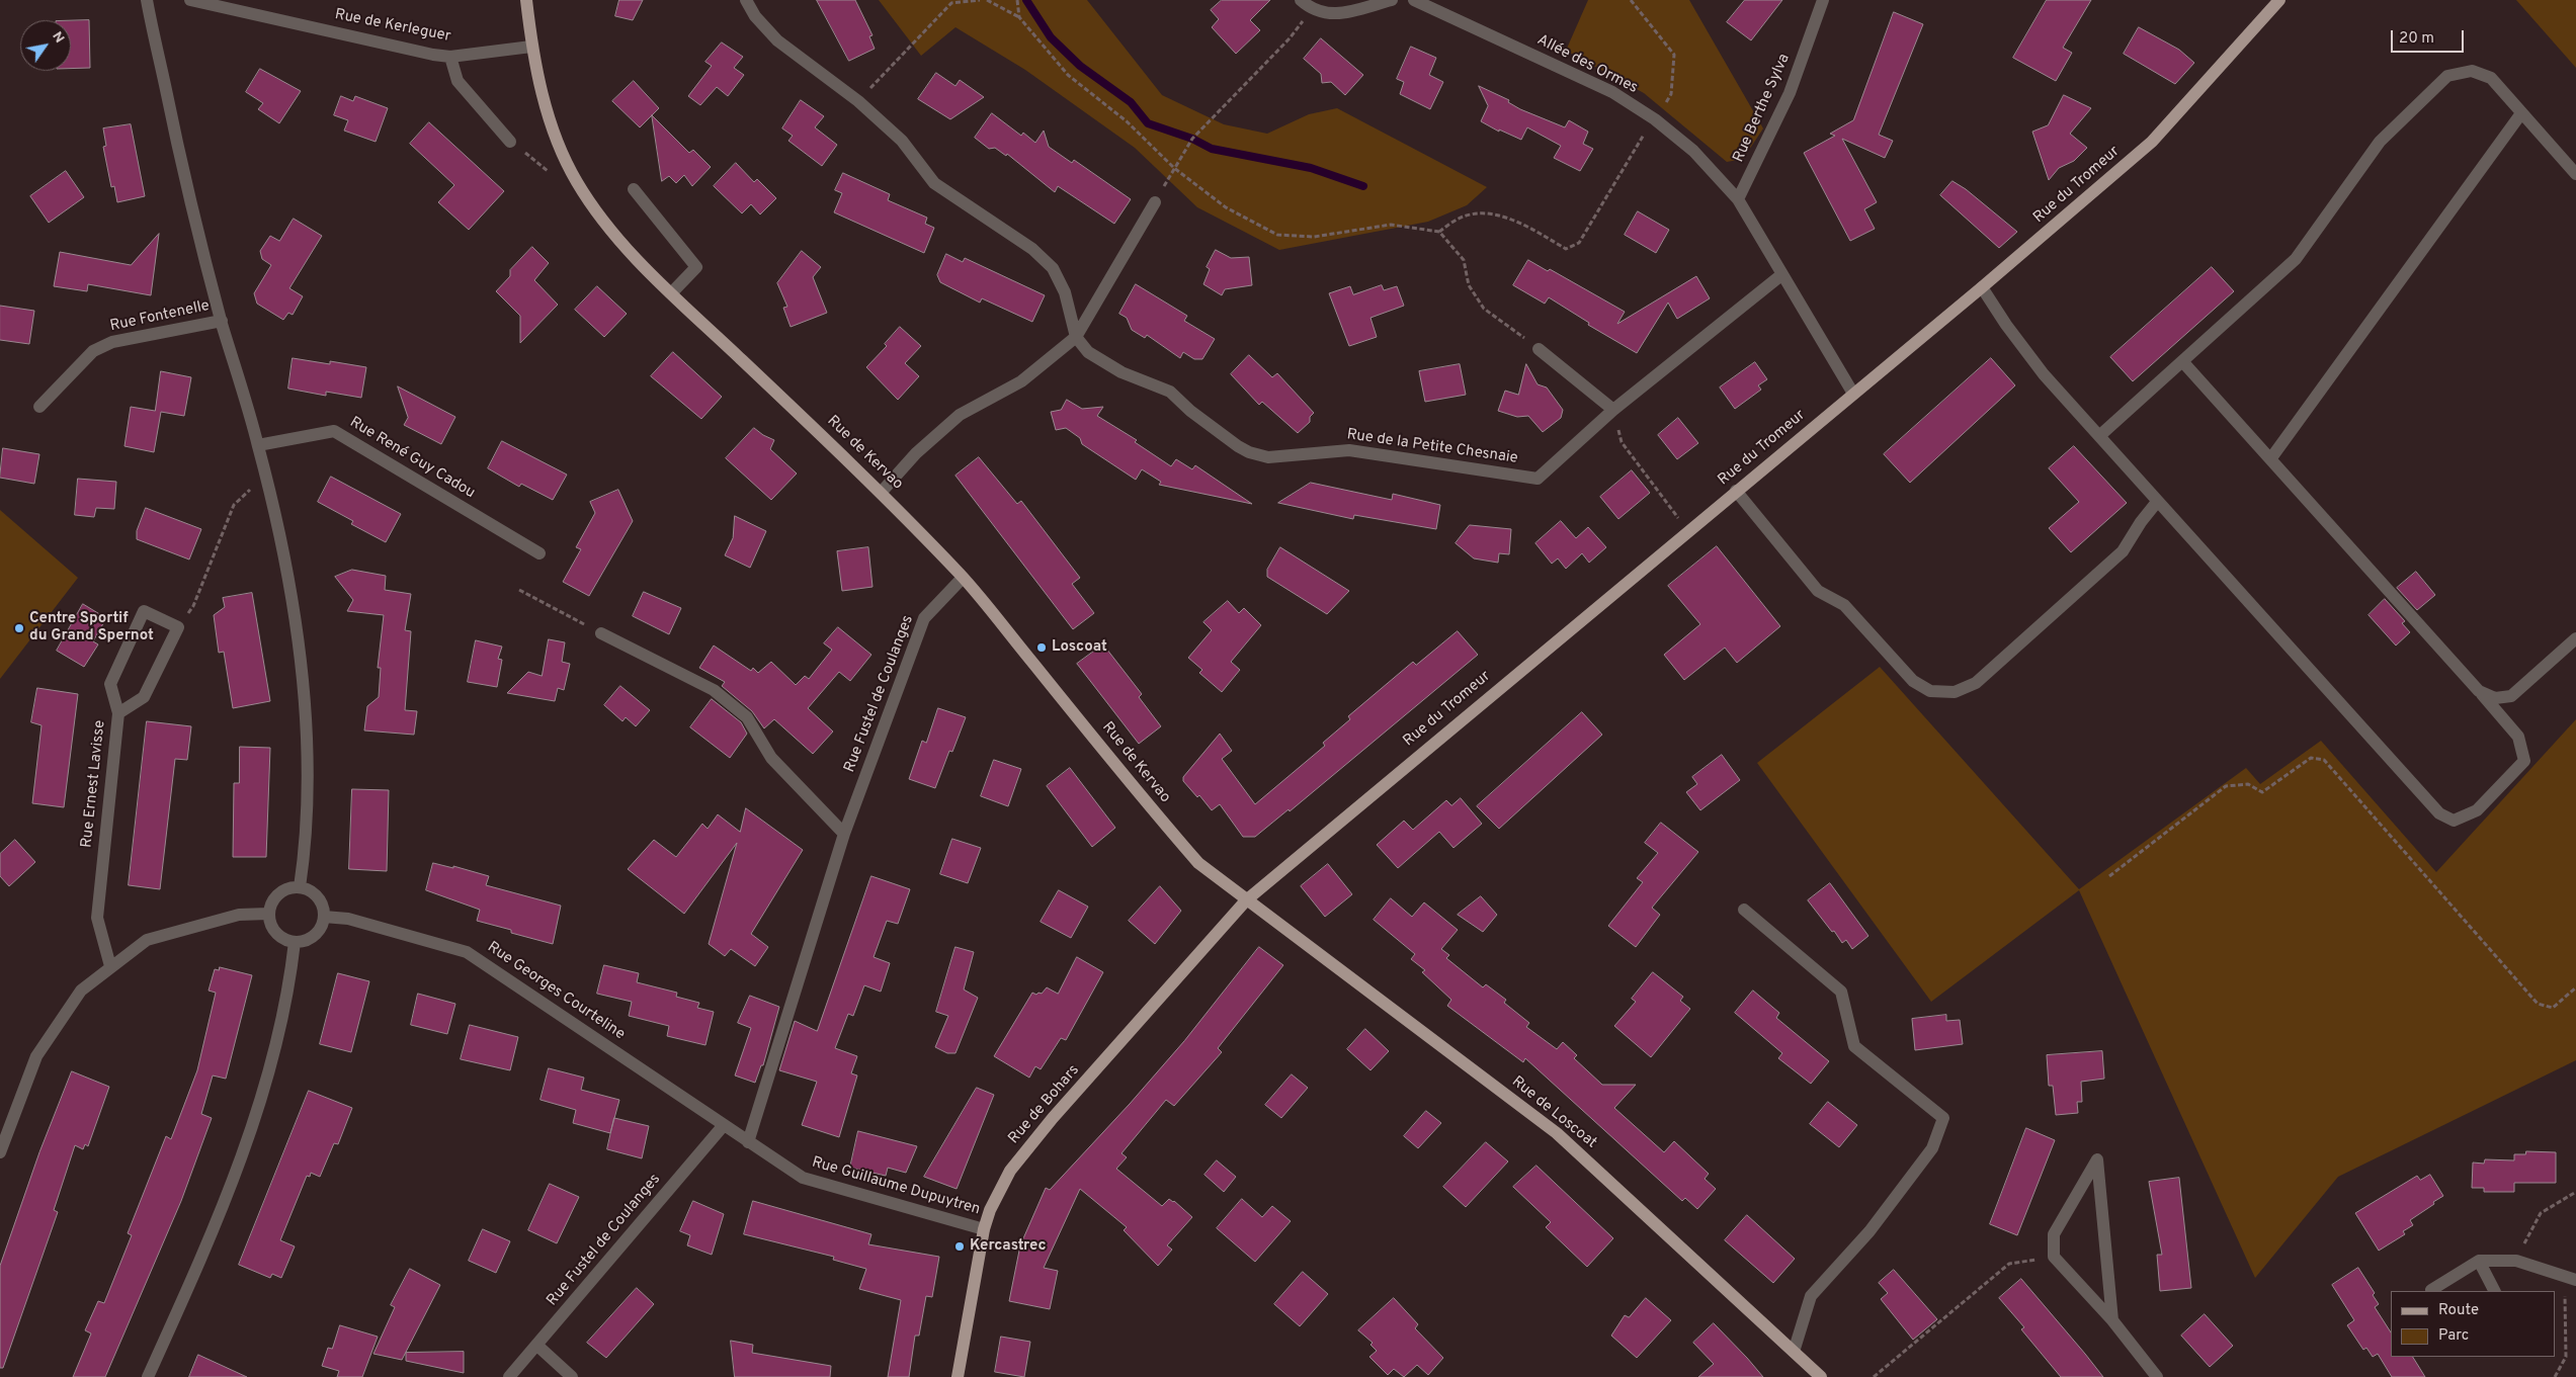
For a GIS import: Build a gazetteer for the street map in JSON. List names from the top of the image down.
{
  "streets": {
    "main road": [
      "Rue du Tromeur",
      "Rue de Kervao",
      "Rue de Bohars",
      "Rue de Loscoat"
    ],
    "street": [
      "Rue de Kerleguer",
      "Allée des Ormes",
      "Rue Berthe Sylva",
      "Rue Fontenelle",
      "Rue de la Petite Chesnaie",
      "Rue René Guy Cadou",
      "Rue Fustel de Coulanges",
      "Rue Ernest Lavisse",
      "Rue Georges Courteline",
      "Rue Guillaume Dupuytren"
    ]
  },
  "crossings": [
    ["Rue de Kerleguer", "Rue de Kervao"],
    ["Allée des Ormes", "Rue Berthe Sylva"],
    ["Allée des Ormes", "Rue du Tromeur"],
    ["Allée des Ormes", "Rue de la Petite Chesnaie"],
    ["Rue du Tromeur", "Rue de Kervao"],
    ["Rue du Tromeur", "Rue de Bohars"],
    ["Rue du Tromeur", "Rue de Loscoat"],
    ["Rue de Kervao", "Rue Fustel de Coulanges"],
    ["Rue de Kervao", "Rue de Bohars"],
    ["Rue de Kervao", "Rue de Loscoat"],
    ["Rue Fustel de Coulanges", "Rue Georges Courteline"],
    ["Rue Fustel de Coulanges", "Rue Guillaume Dupuytren"],
    ["Rue Georges Courteline", "Rue Guillaume Dupuytren"],
    ["Rue de Bohars", "Rue de Loscoat"],
    ["Rue de Bohars", "Rue Guillaume Dupuytren"]
  ],
  "places": ["Centre Sportif du Grand Spernot", "Loscoat", "Kercastrec"],
  "legend": ["Route", "Parc"],
  "scale_bar": "20 m",
  "north": "top right"
}
